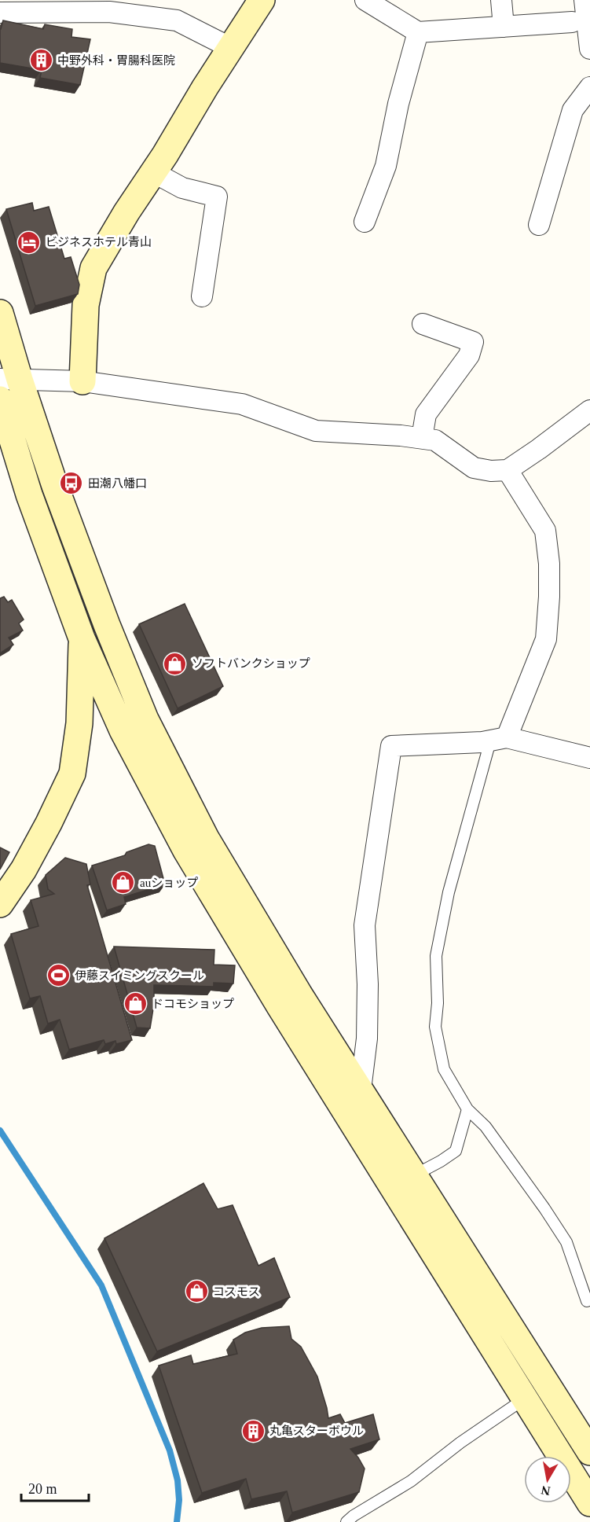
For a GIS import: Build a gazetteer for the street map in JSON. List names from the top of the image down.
{
  "places": {
    "building": ["中野外科・胃腸科医院", "丸亀スターボウル"],
    "hotel": ["ビジネスホテル青山"],
    "bus stop": ["田潮八幡口"],
    "shop": [
      "ソフトバンクショップ",
      "auショップ",
      "ドコモショップ",
      "コスモス"
    ],
    "sports": ["伊藤スイミングスクール"]
  },
  "scale_bar": "20 m",
  "north": "bottom"
}
